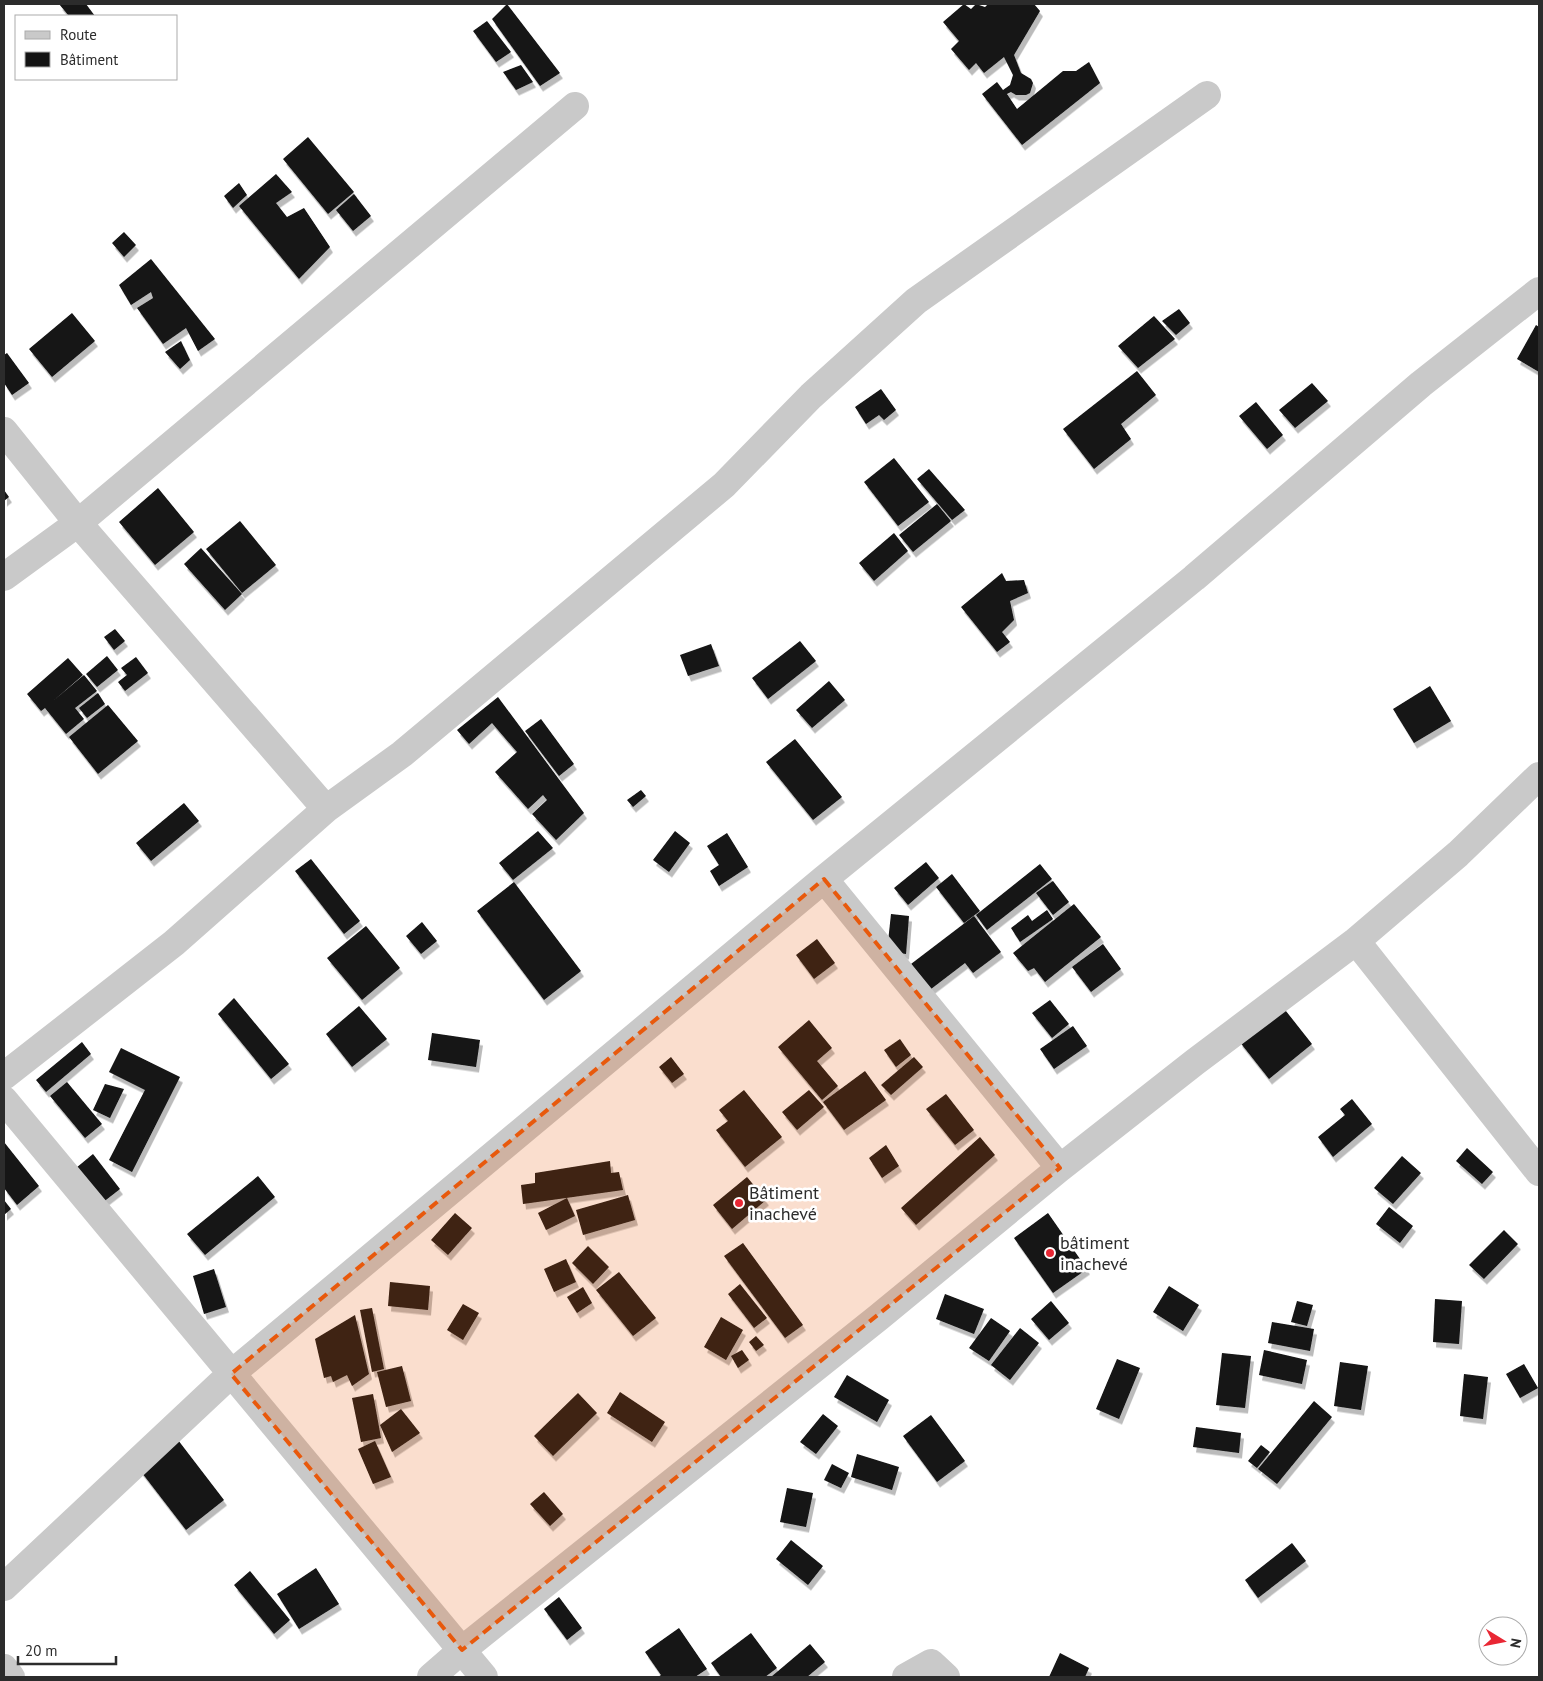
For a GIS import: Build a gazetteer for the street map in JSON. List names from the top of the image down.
{
  "places": ["Bâtiment inachevé", "bâtiment inachevé"],
  "legend": ["Route", "Bâtiment"],
  "scale_bar": "20 m",
  "north": "right"
}
